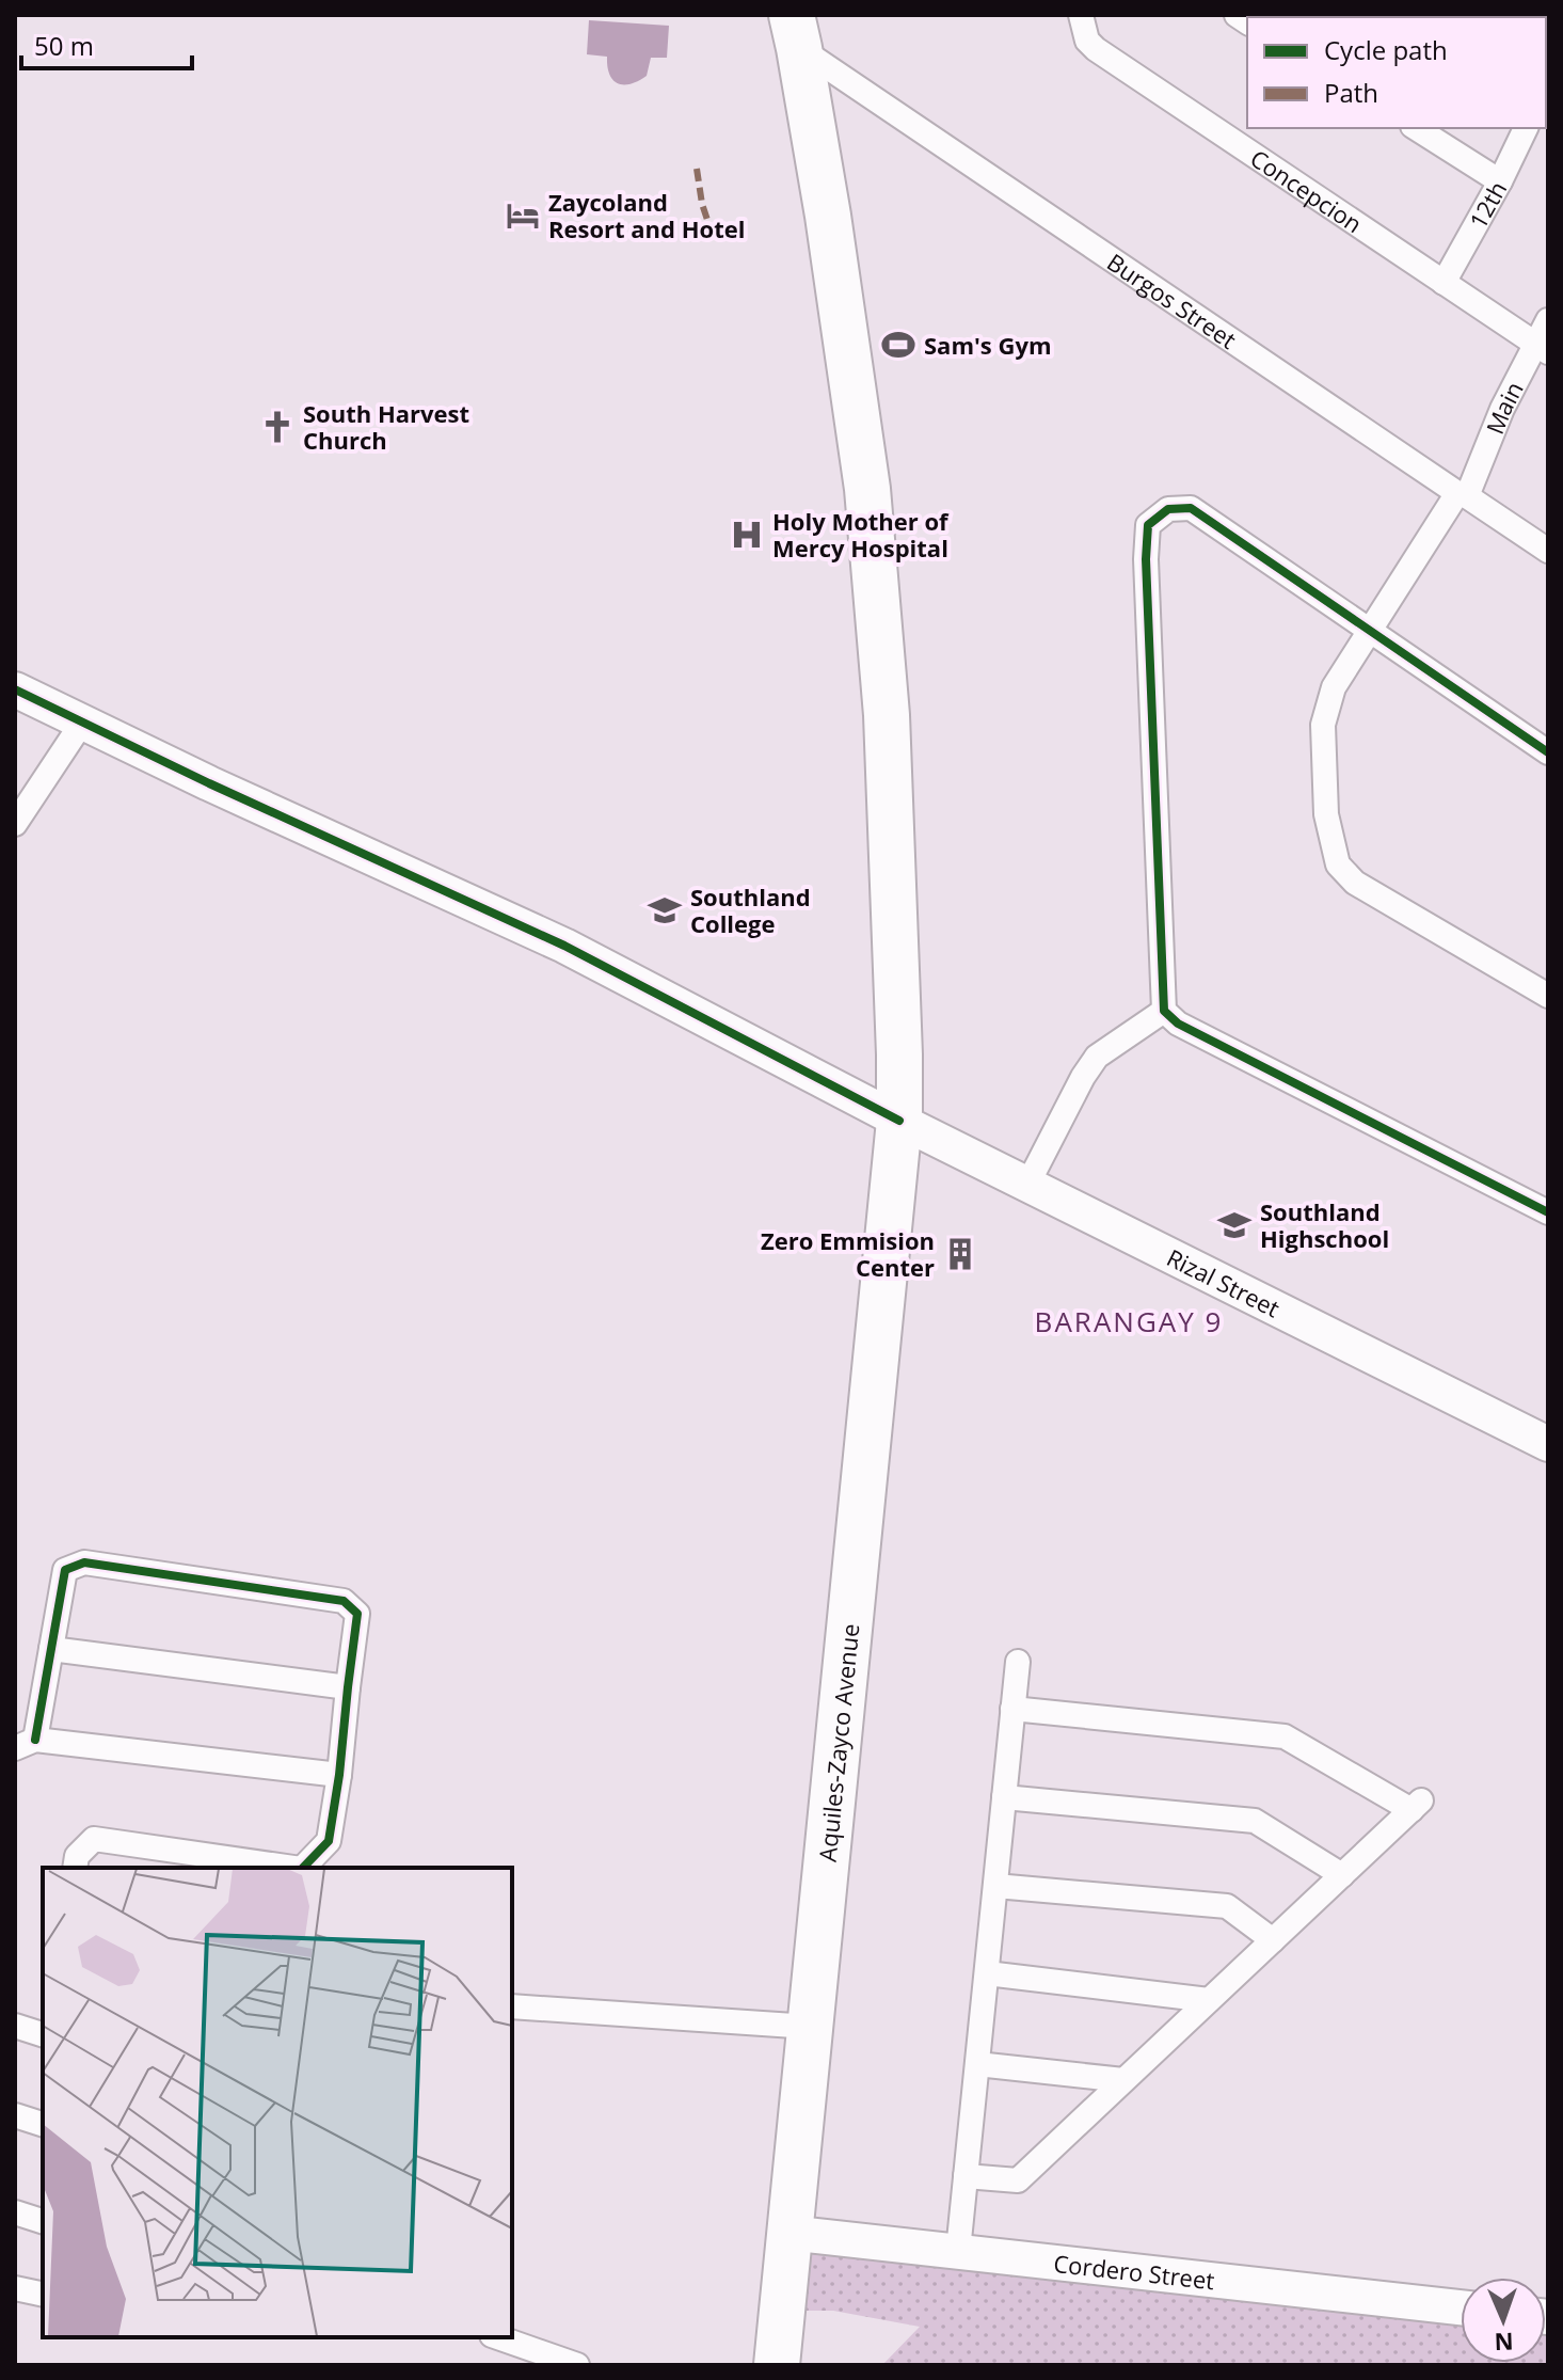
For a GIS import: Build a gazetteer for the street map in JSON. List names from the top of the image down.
{
  "streets": {
    "highway": ["Aquiles-Zayco Avenue"],
    "street": [
      "Concepcion",
      "12th",
      "Burgos Street",
      "Main",
      "Rizal Street",
      "Cordero Street"
    ]
  },
  "crossings": [
    ["Concepcion", "12th"],
    ["Concepcion", "Main"],
    ["Burgos Street", "Main"],
    ["Burgos Street", "Aquiles-Zayco Avenue"],
    ["Rizal Street", "Aquiles-Zayco Avenue"],
    ["Aquiles-Zayco Avenue", "Cordero Street"]
  ],
  "districts": ["BARANGAY 9"],
  "places": {
    "hotel": ["Zaycoland Resort and Hotel"],
    "sports": ["Sam's Gym"],
    "church": ["South Harvest Church"],
    "hospital": ["Holy Mother of Mercy Hospital"],
    "school or university": ["Southland College", "Southland Highschool"],
    "building": ["Zero Emmision Center"]
  },
  "legend": ["Cycle path", "Path"],
  "scale_bar": "50 m",
  "north": "bottom"
}
